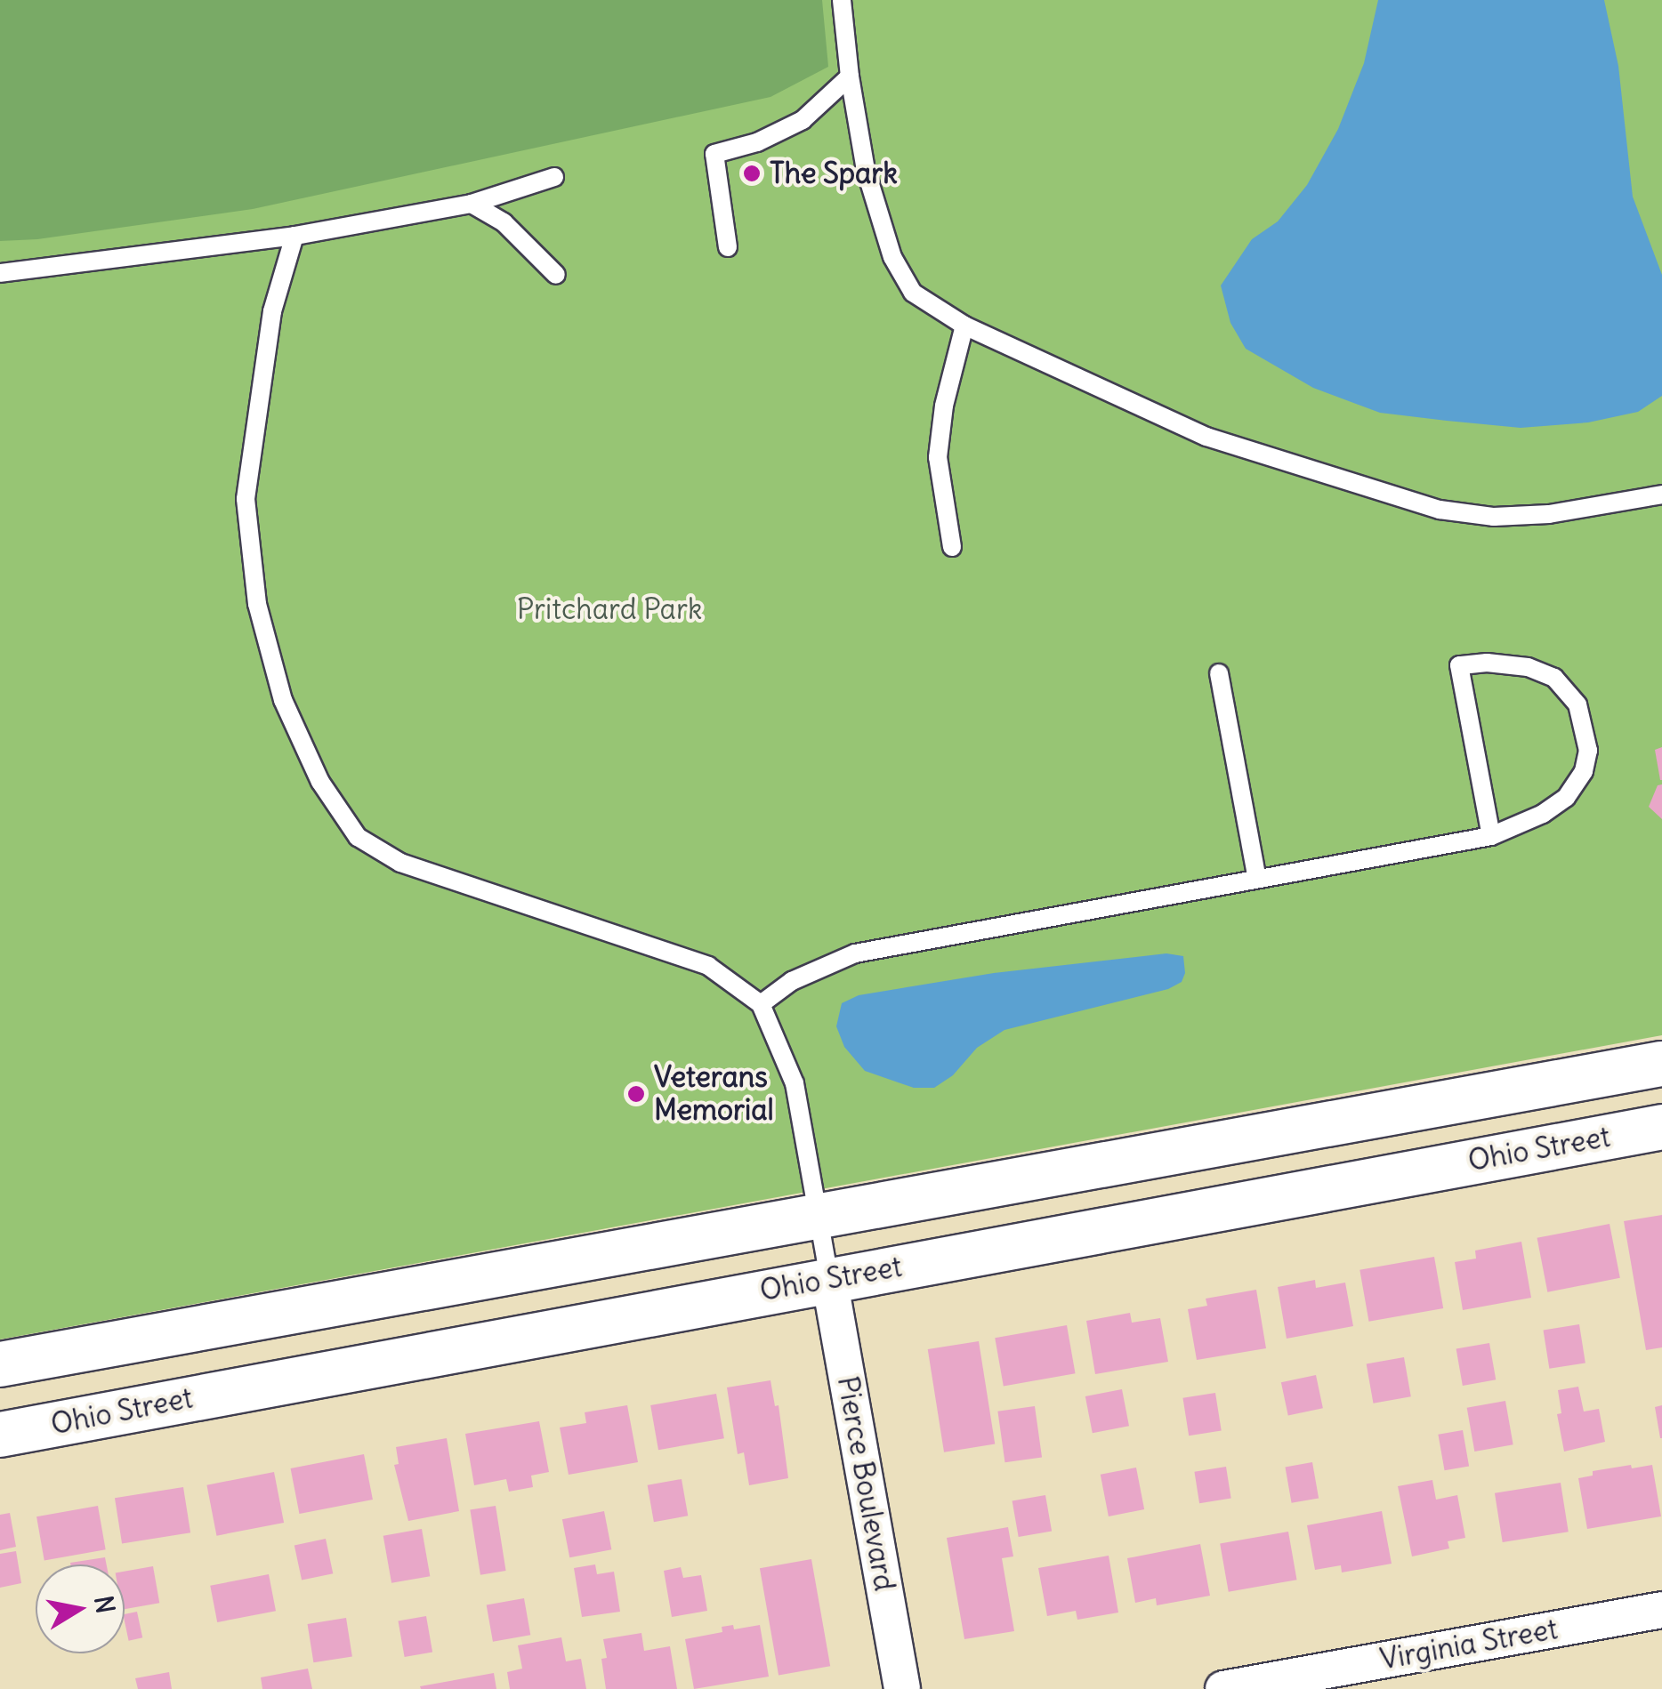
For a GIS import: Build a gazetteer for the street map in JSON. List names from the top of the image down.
{
  "streets": {
    "street": ["Ohio Street", "Pierce Boulevard", "Virginia Street"]
  },
  "crossings": [
    ["Ohio Street", "Pierce Boulevard"]
  ],
  "parks": ["Pritchard Park"],
  "places": ["The Spark", "Veterans Memorial"],
  "north": "right"
}
